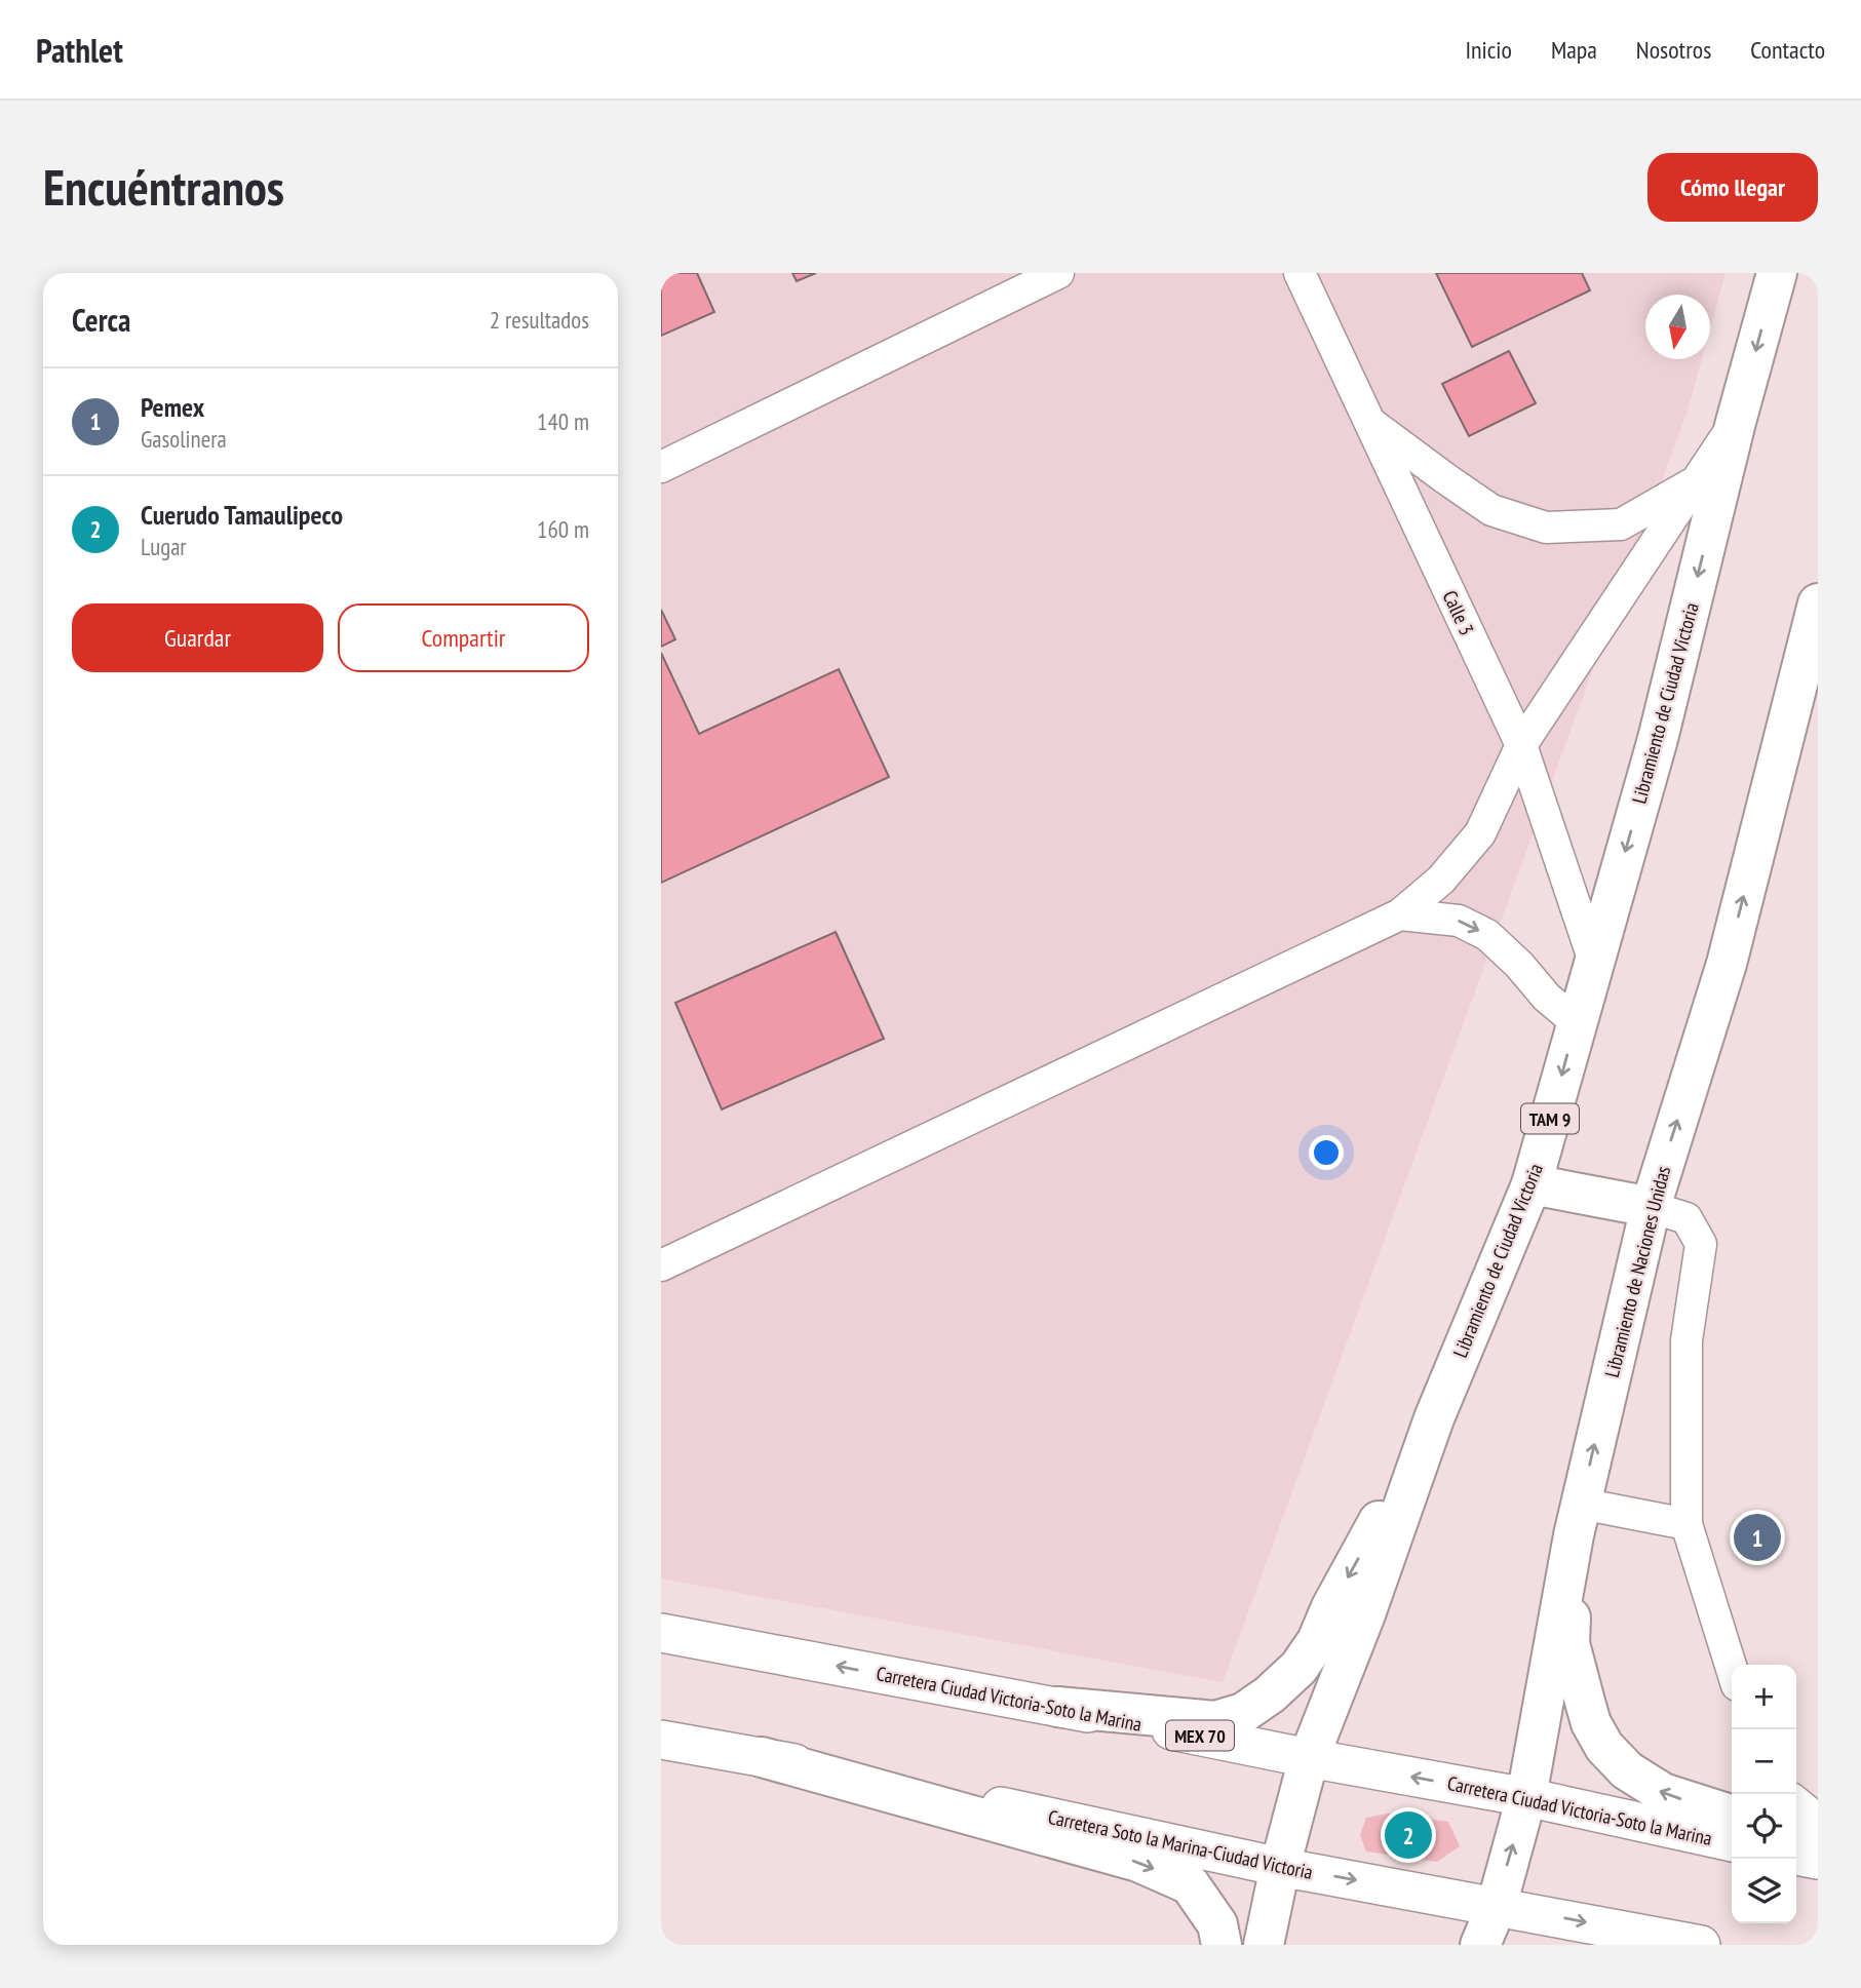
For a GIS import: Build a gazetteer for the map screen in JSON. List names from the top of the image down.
{
  "streets": {
    "highway": ["Libramiento de Ciudad Victoria", "TAM 9", "Libramiento de Naciones Unidas"],
    "main road": ["Carretera Ciudad Victoria-Soto la Marina", "MEX 70", "Carretera Soto la Marina-Ciudad Victoria"],
    "street": ["Calle 3"]
  },
  "crossings": [
    ["Calle 3", "Libramiento de Ciudad Victoria"],
    ["Libramiento de Ciudad Victoria", "Carretera Ciudad Victoria-Soto la Marina"],
    ["Libramiento de Ciudad Victoria", "Carretera Soto la Marina-Ciudad Victoria"],
    ["Libramiento de Naciones Unidas", "Carretera Ciudad Victoria-Soto la Marina"],
    ["Libramiento de Naciones Unidas", "Carretera Soto la Marina-Ciudad Victoria"]
  ],
  "one_way": [
    "Libramiento de Ciudad Victoria",
    "Libramiento de Naciones Unidas",
    "Carretera Ciudad Victoria-Soto la Marina",
    "Carretera Soto la Marina-Ciudad Victoria"
  ],
  "north": "bottom",
  "page": {
    "header": "Pathlet",
    "nav": [
      "Inicio",
      "Mapa",
      "Nosotros",
      "Contacto"
    ],
    "buttons": [
      "Cómo llegar",
      ["Guardar", "Compartir"]
    ],
    "title": "Encuéntranos",
    "heading": ["Cerca", "2 resultados"],
    "list": [
      {
        "mark": "1",
        "name": "Pemex",
        "note": "Gasolinera",
        "value": "140 m"
      },
      {
        "mark": "2",
        "name": "Cuerudo Tamaulipeco",
        "note": "Lugar",
        "value": "160 m"
      }
    ],
    "pins": ["1", "2"],
    "map_buttons": ["+", "−"]
  }
}
